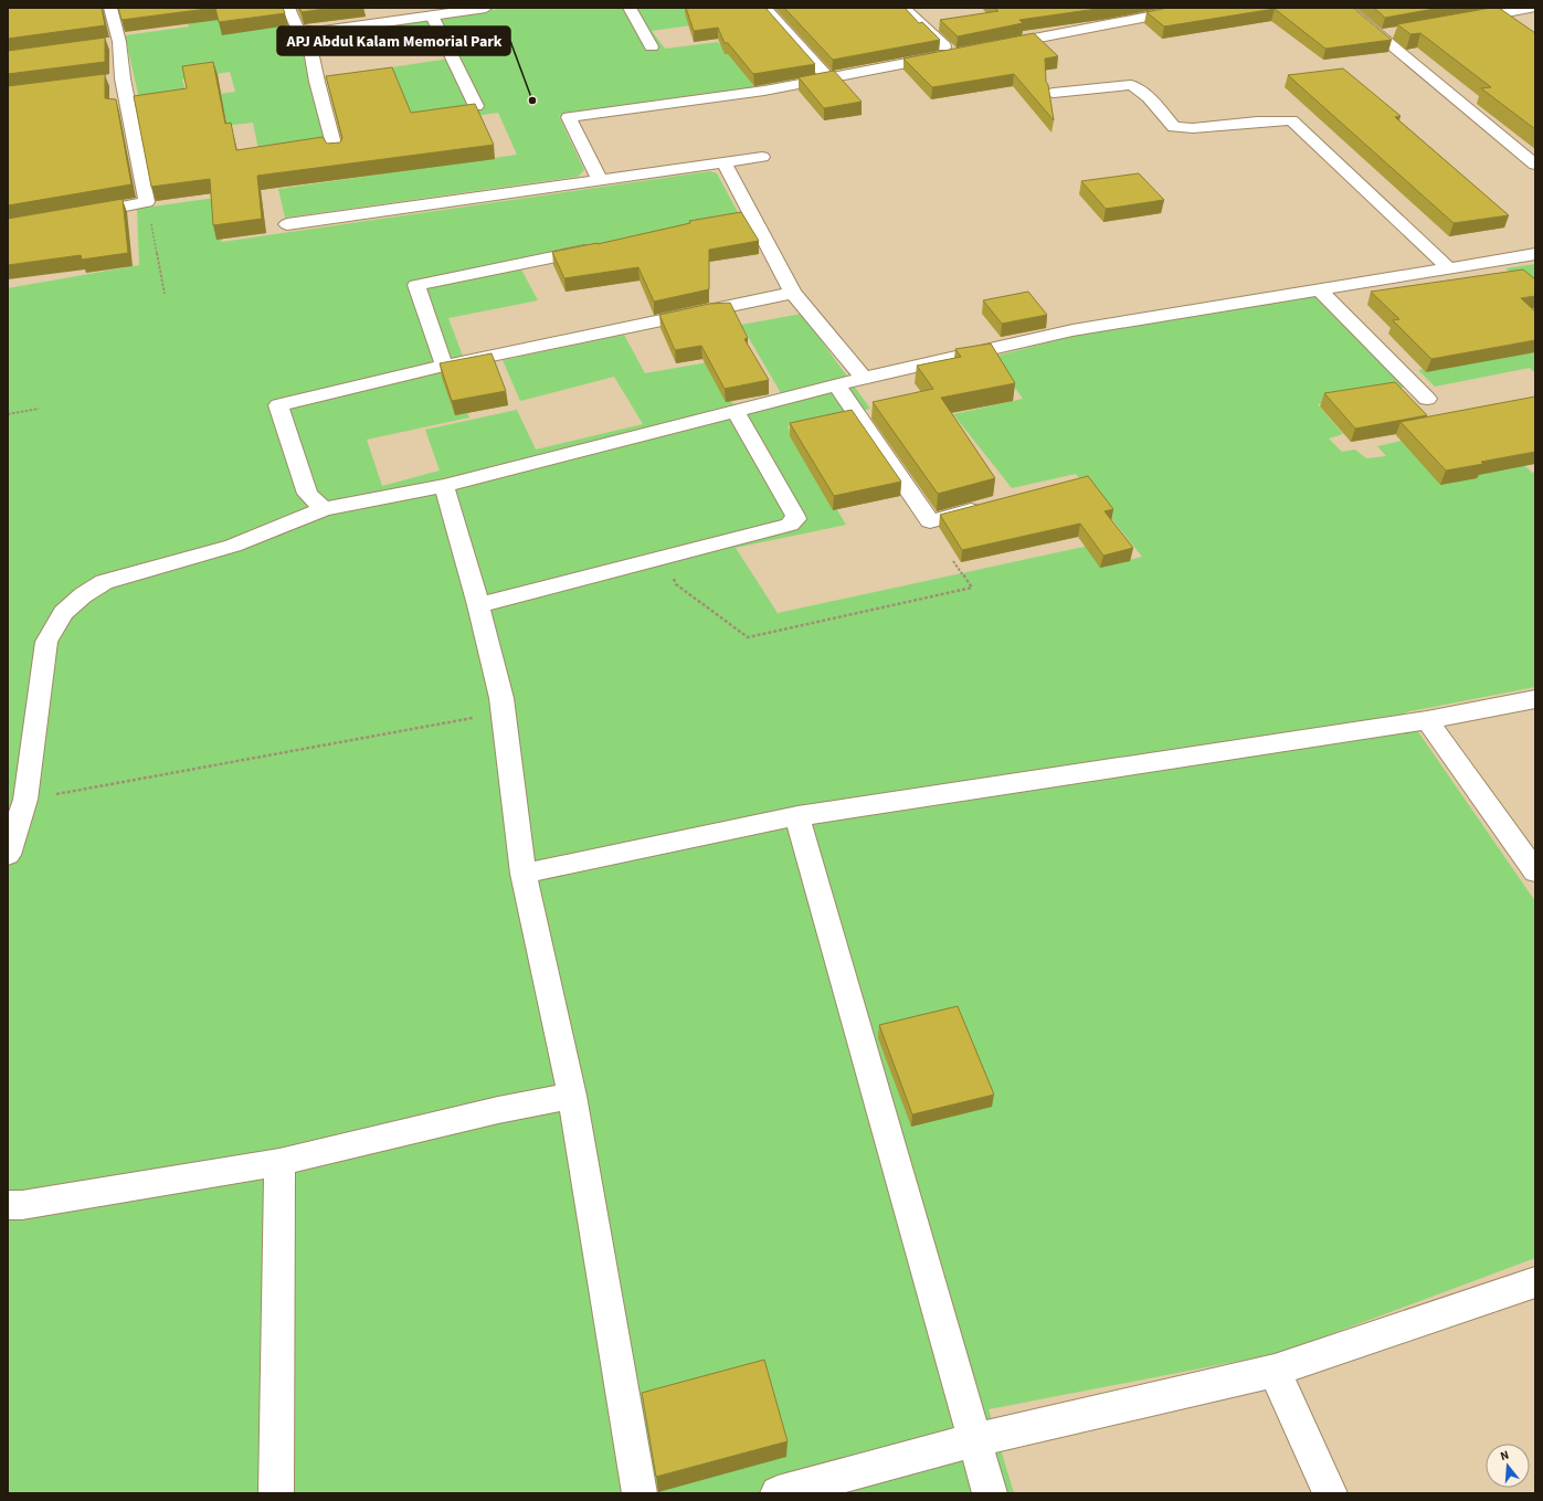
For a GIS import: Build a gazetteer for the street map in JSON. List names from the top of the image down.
{
  "places": ["APJ Abdul Kalam Memorial Park"],
  "north": "top"
}
